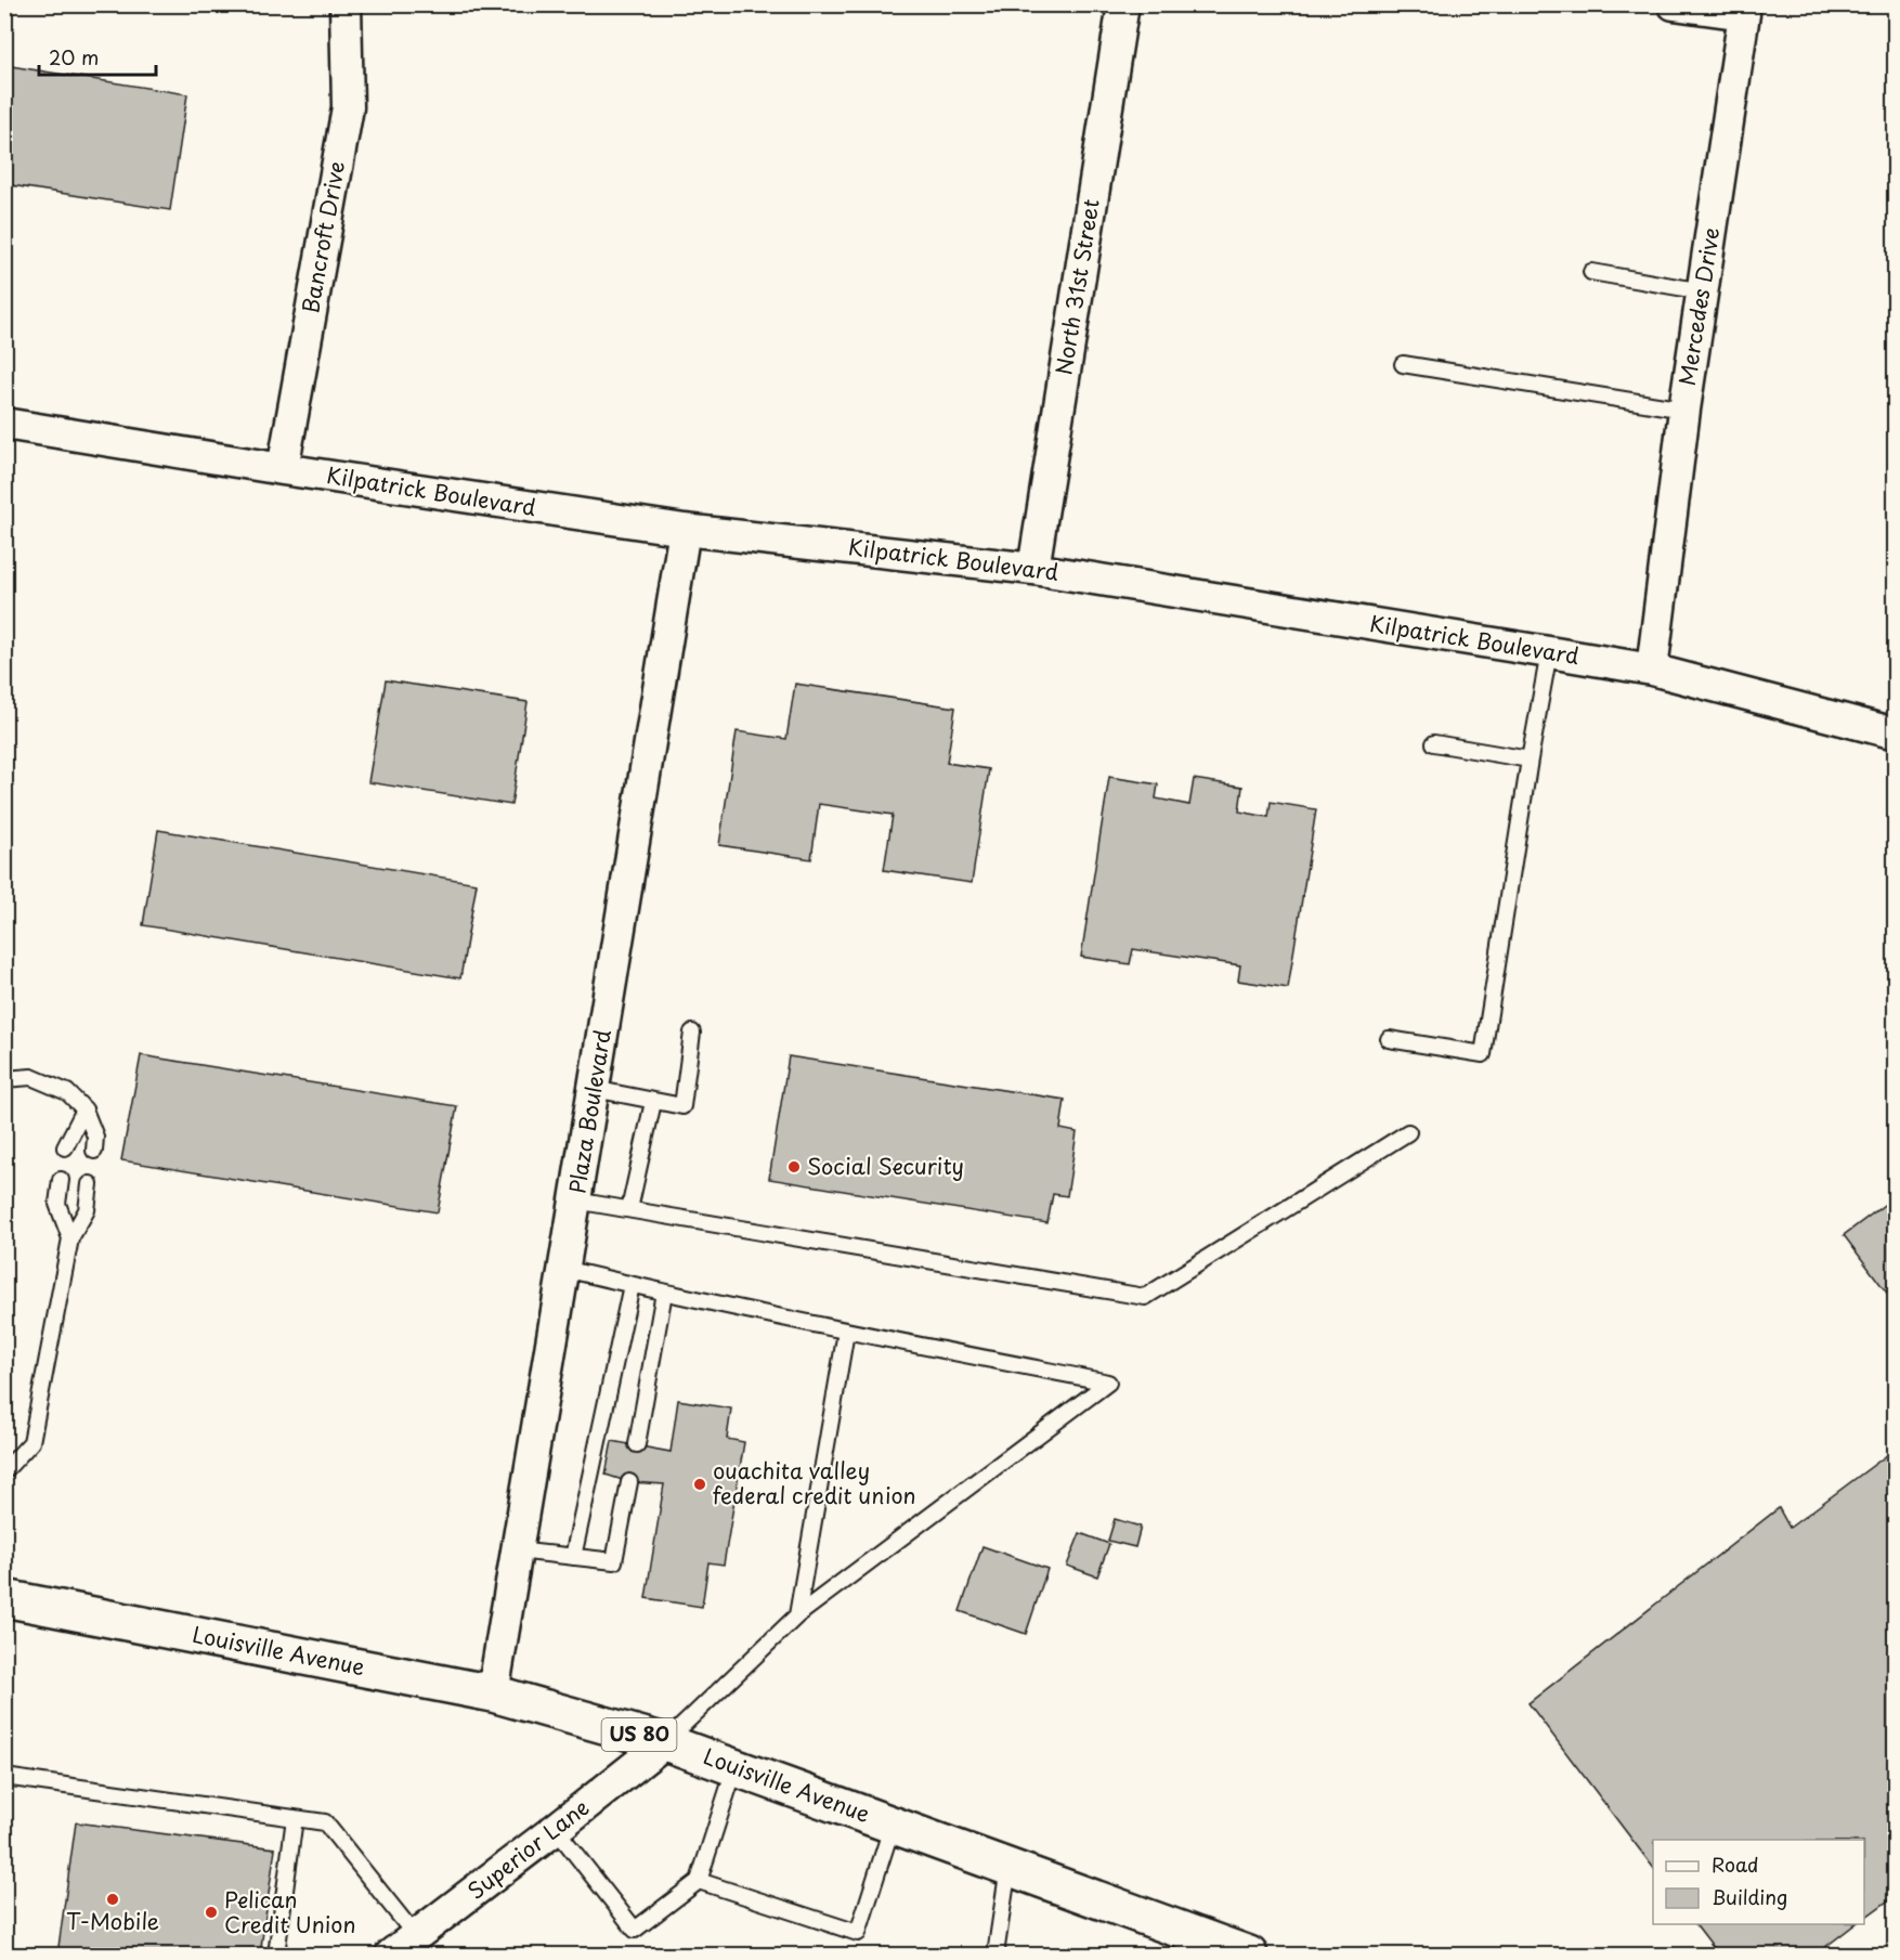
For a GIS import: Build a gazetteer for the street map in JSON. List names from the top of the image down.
{
  "streets": {
    "main road": ["Louisville Avenue", "US 80"],
    "street": [
      "Bancroft Drive",
      "North 31st Street",
      "Mercedes Drive",
      "Kilpatrick Boulevard",
      "Plaza Boulevard",
      "Superior Lane"
    ]
  },
  "crossings": [
    ["Bancroft Drive", "Kilpatrick Boulevard"],
    ["North 31st Street", "Kilpatrick Boulevard"],
    ["Mercedes Drive", "Kilpatrick Boulevard"],
    ["Kilpatrick Boulevard", "Plaza Boulevard"],
    ["Plaza Boulevard", "Louisville Avenue"],
    ["Louisville Avenue", "Superior Lane"]
  ],
  "places": [
    "Social Security",
    "ouachita valley federal credit union",
    "T-Mobile",
    "Pelican Credit Union"
  ],
  "legend": ["Road", "Building"],
  "scale_bar": "20 m"
}
